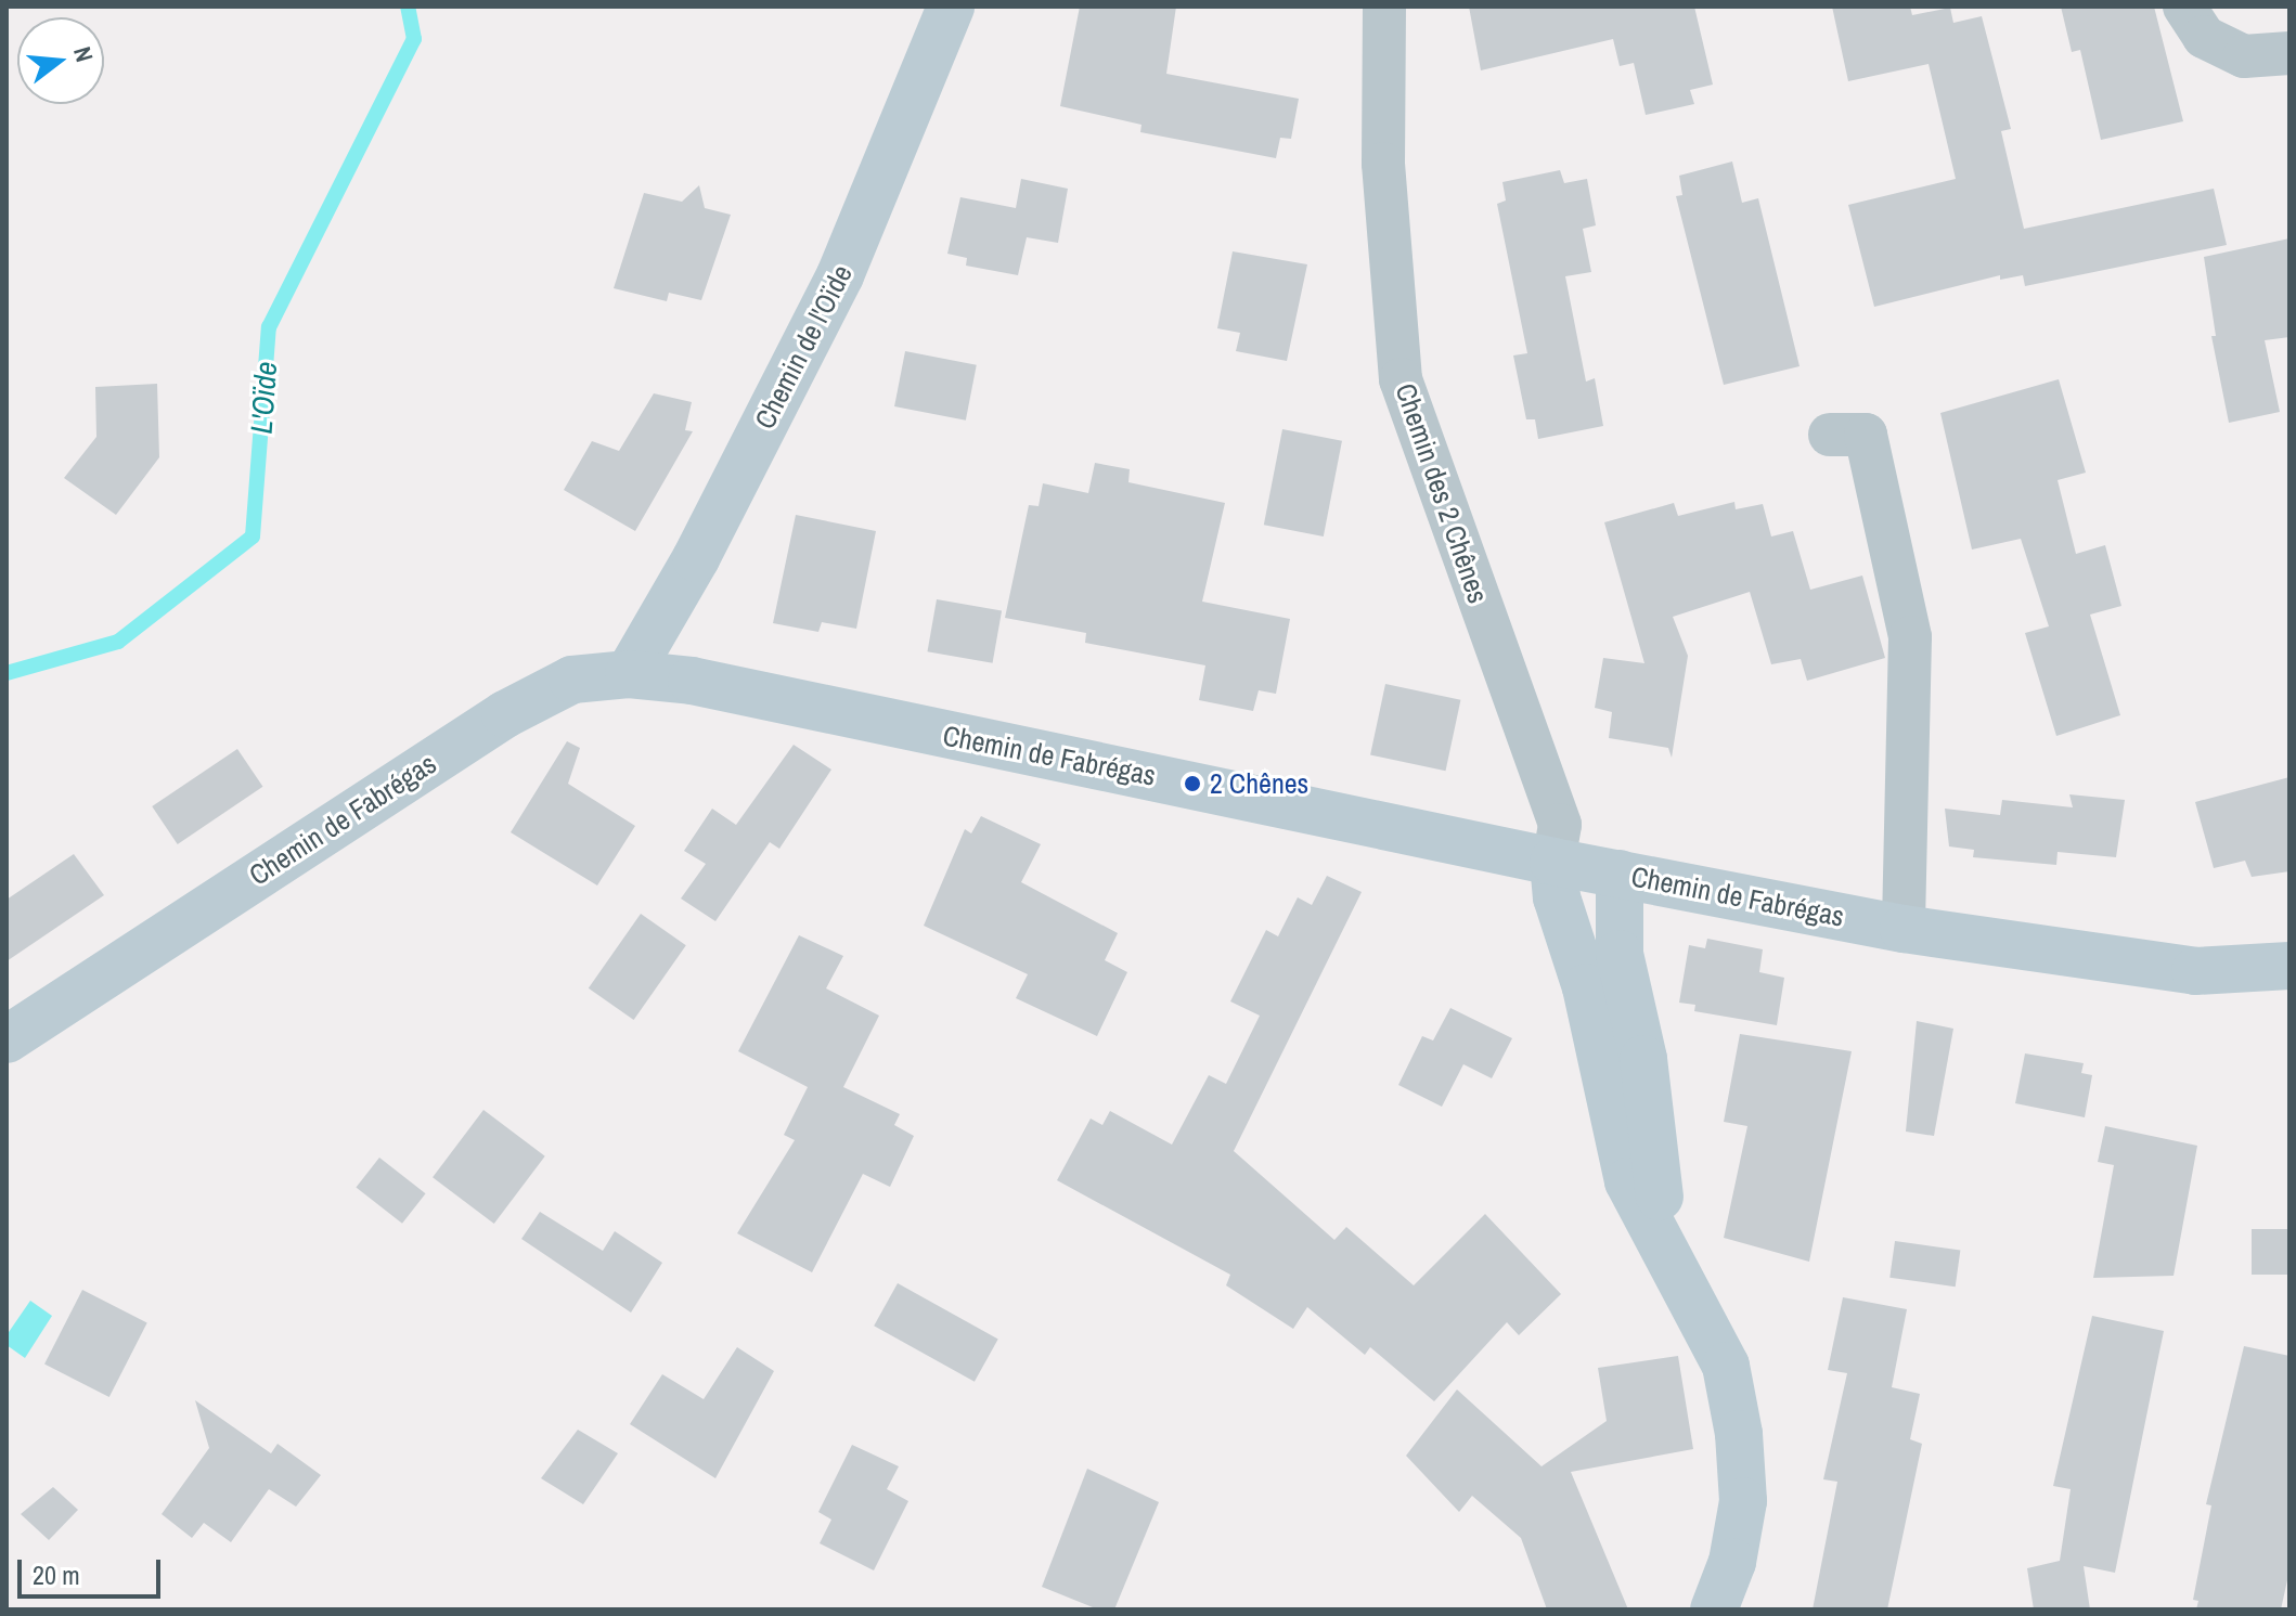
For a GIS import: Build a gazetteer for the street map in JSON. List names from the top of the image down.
{
  "streets": {
    "street": ["Chemin de l'Oïde", "Chemin des 2 Chênes", "Chemin de Fabrégas"]
  },
  "crossings": [
    ["Chemin de l'Oïde", "Chemin de Fabrégas"],
    ["Chemin des 2 Chênes", "Chemin de Fabrégas"]
  ],
  "water": ["L'Oïde"],
  "places": ["2 Chênes"],
  "scale_bar": "20 m",
  "north": "right"
}
